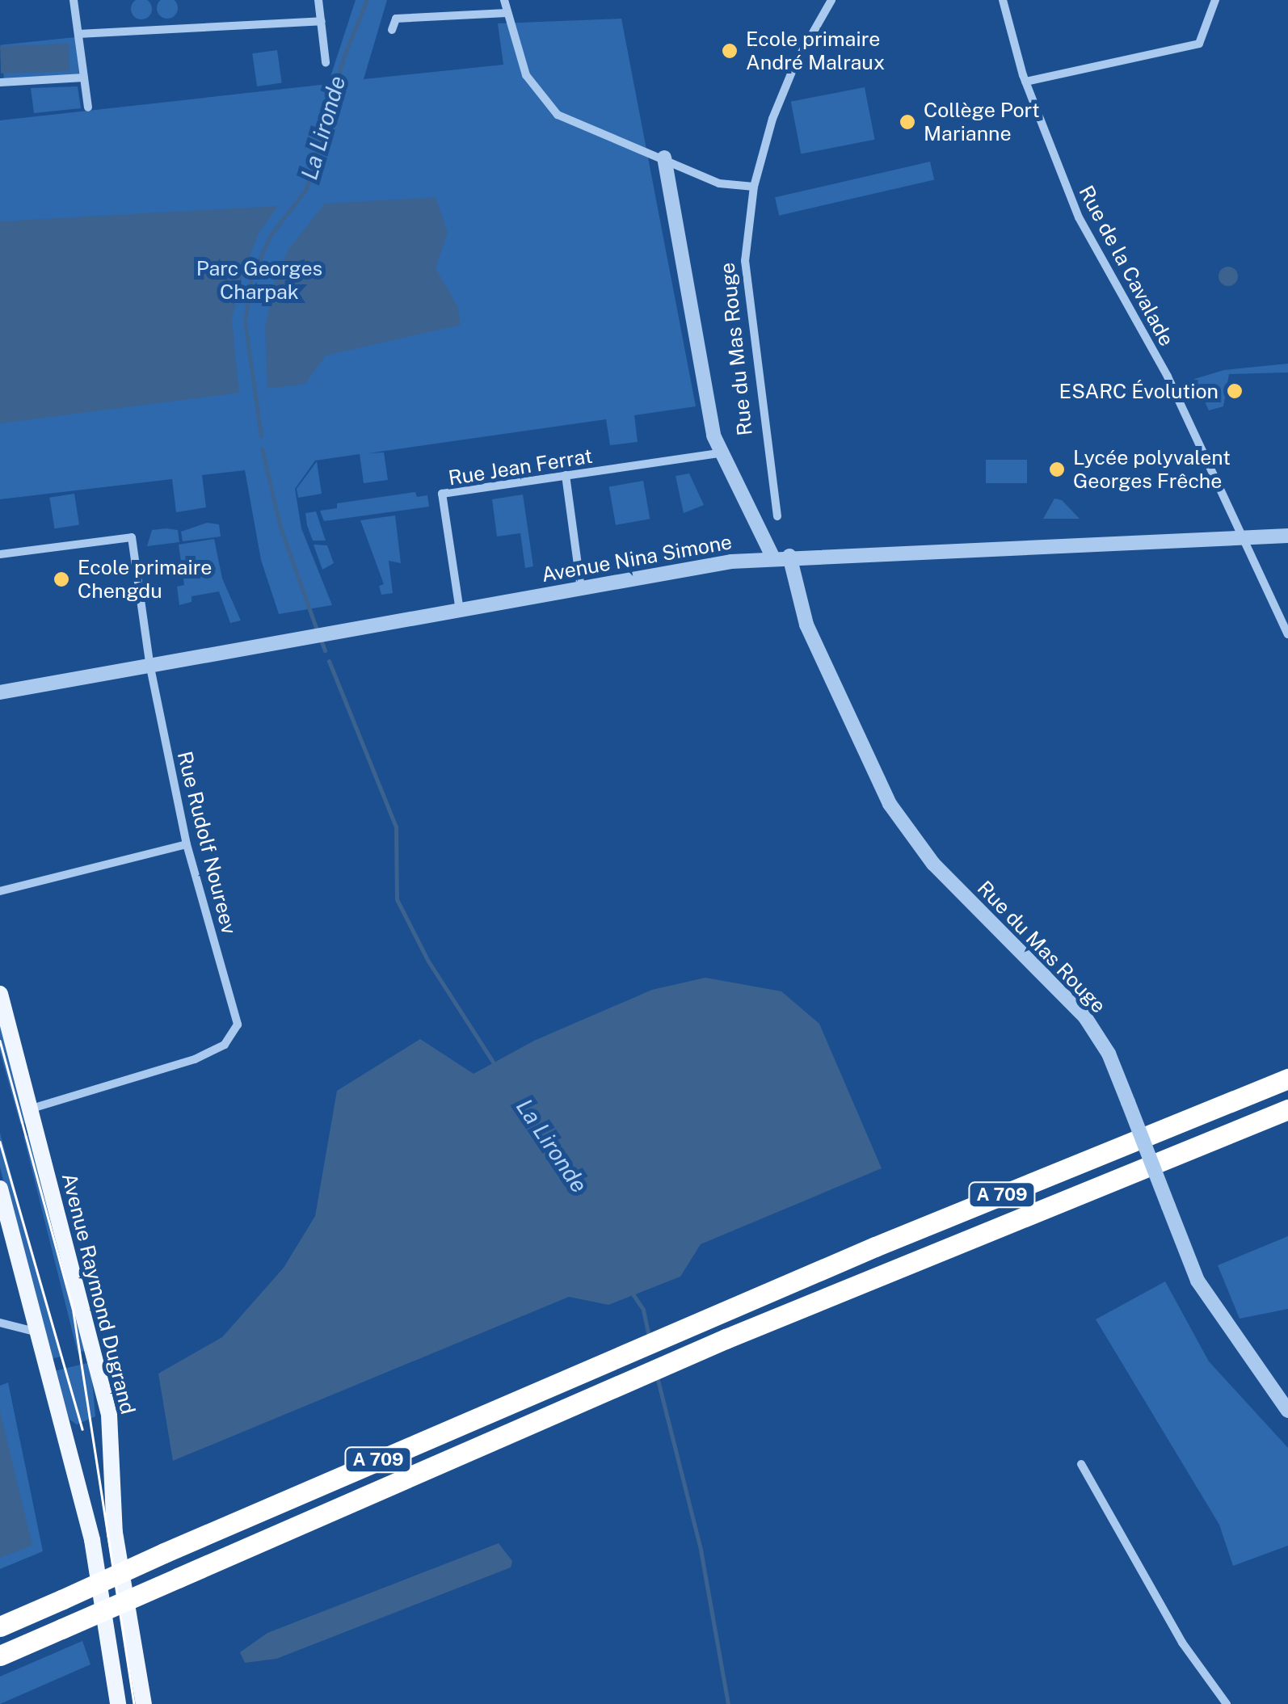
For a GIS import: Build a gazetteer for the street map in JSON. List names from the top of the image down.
{
  "streets": {
    "highway": ["A 709"],
    "main road": ["Avenue Raymond Dugrand"],
    "street": [
      "Rue de la Cavalade",
      "Rue du Mas Rouge",
      "Rue Jean Ferrat",
      "Avenue Nina Simone",
      "Rue Rudolf Noureev"
    ]
  },
  "crossings": [
    ["Rue de la Cavalade", "Avenue Nina Simone"],
    ["Rue du Mas Rouge", "Avenue Nina Simone"],
    ["Rue Jean Ferrat", "Avenue Nina Simone"],
    ["Avenue Nina Simone", "Rue Rudolf Noureev"],
    ["Rue Rudolf Noureev", "Avenue Raymond Dugrand"]
  ],
  "water": ["La Lironde"],
  "parks": ["Parc Georges Charpak"],
  "places": [
    "Ecole primaire André Malraux",
    "Collège Port Marianne",
    "ESARC Évolution",
    "Lycée polyvalent Georges Frêche",
    "Ecole primaire Chengdu"
  ]
}
